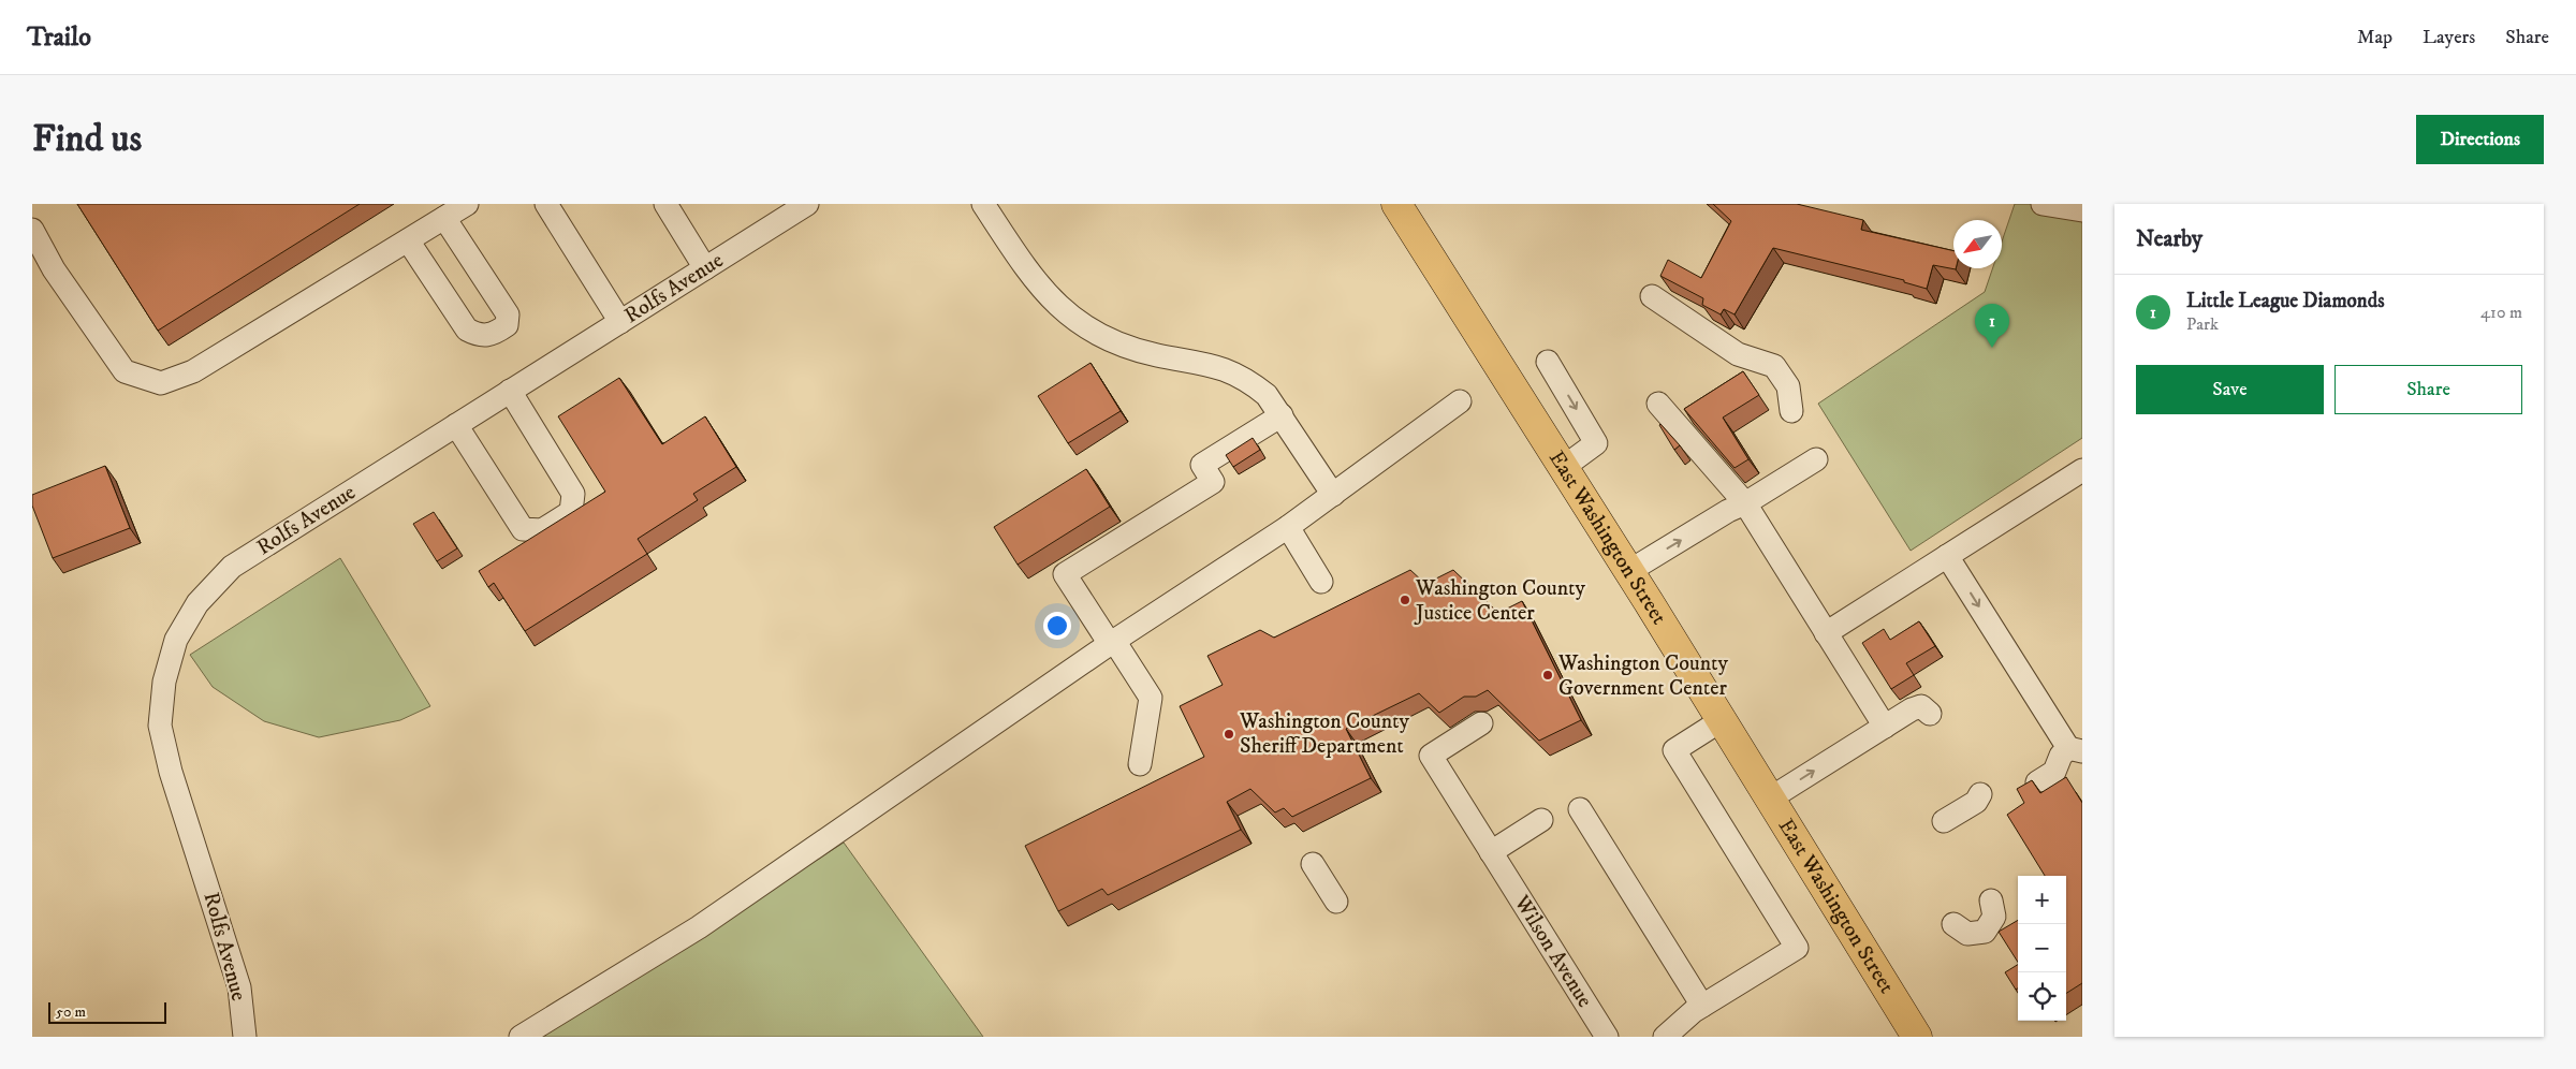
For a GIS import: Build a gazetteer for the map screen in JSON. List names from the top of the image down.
{
  "streets": {
    "main road": ["East Washington Street"],
    "street": ["Rolfs Avenue", "Wilson Avenue"]
  },
  "places": ["Washington County Justice Center", "Washington County Government Center", "Washington County Sheriff Department"],
  "scale_bar": "50 m",
  "north": "bottom left",
  "page": {
    "header": "Trailo",
    "nav": ["Map", "Layers", "Share"],
    "buttons": [
      "Directions",
      ["Save", "Share"]
    ],
    "title": "Find us",
    "heading": "Nearby",
    "list": [
      {
        "mark": "1",
        "name": "Little League Diamonds",
        "note": "Park",
        "value": "410 m"
      }
    ],
    "pins": "1",
    "map_buttons": ["+", "−"],
    "scale": "50 m"
  }
}
